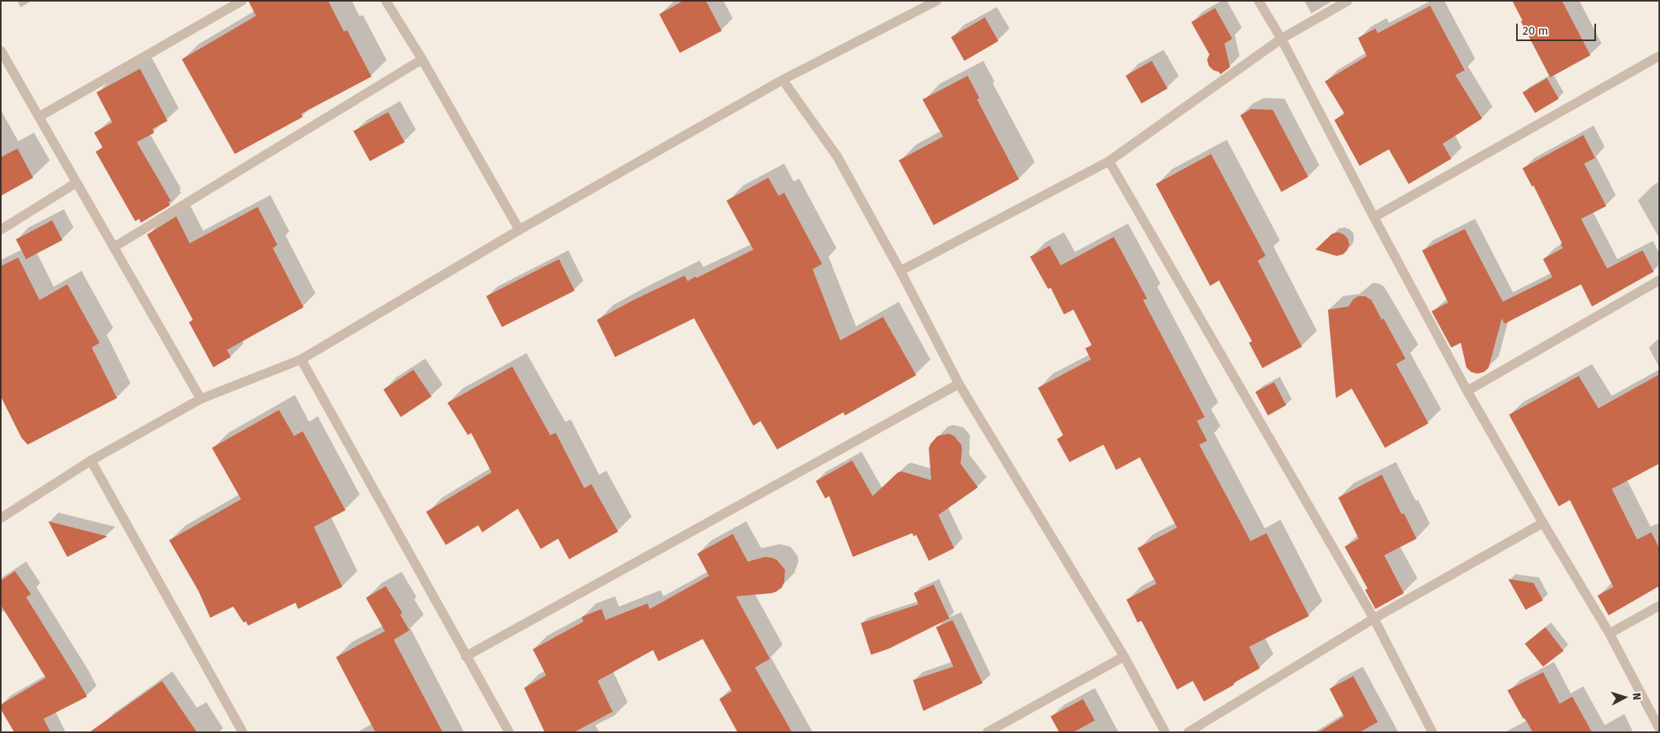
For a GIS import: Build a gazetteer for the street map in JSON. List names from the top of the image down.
{
  "scale_bar": "20 m",
  "north": "right"
}
